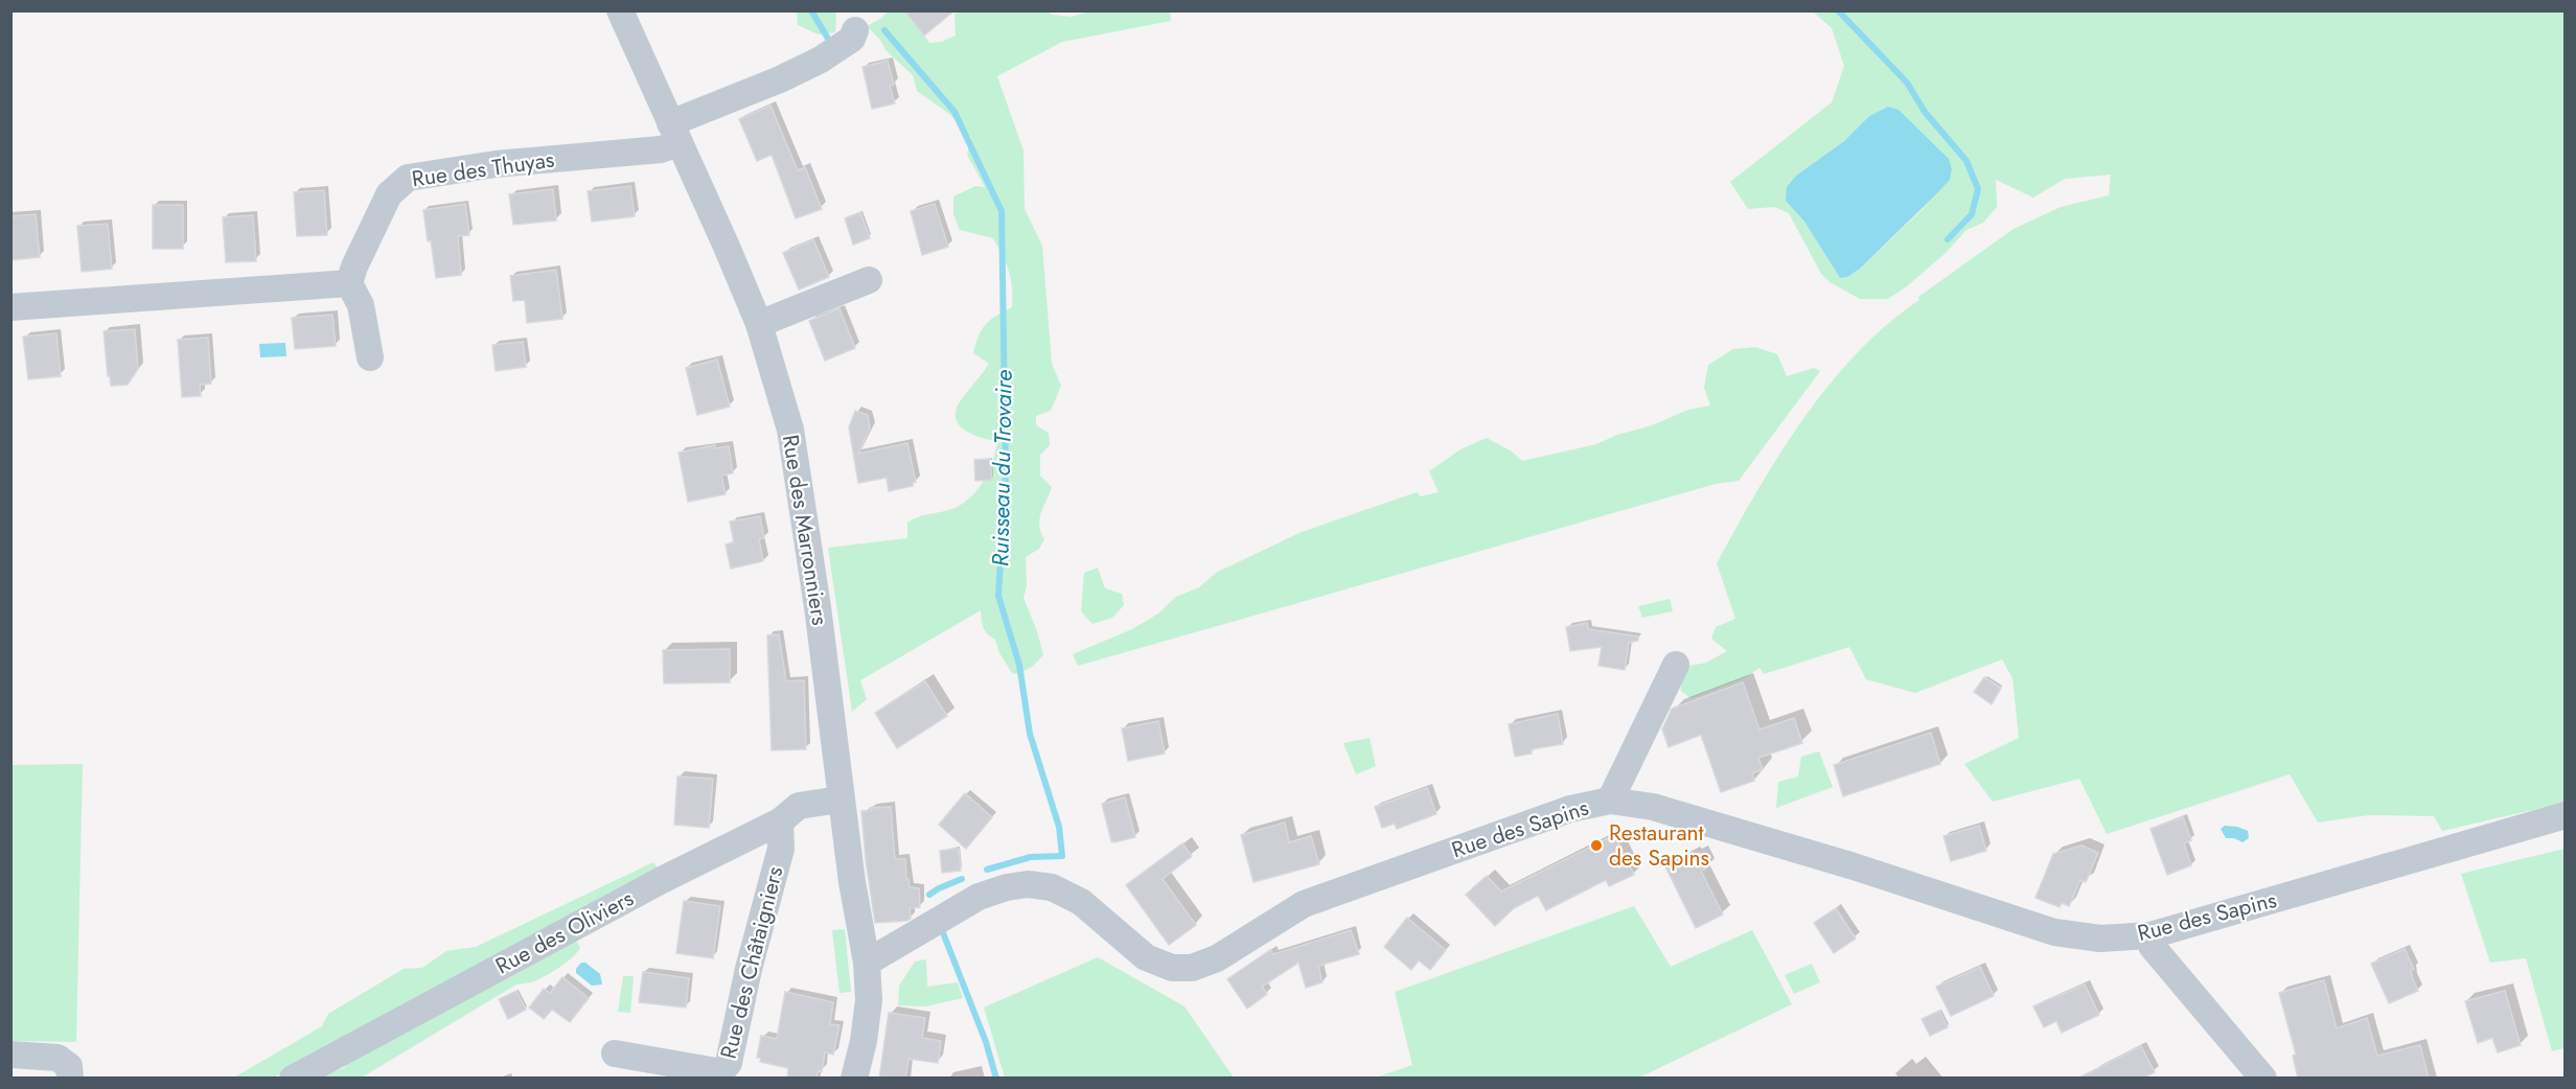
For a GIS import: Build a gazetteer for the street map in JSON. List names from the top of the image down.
{
  "streets": {
    "street": [
      "Rue des Thuyas",
      "Rue des Marronniers",
      "Rue des Sapins",
      "Rue des Oliviers",
      "Rue des Châtaigniers"
    ]
  },
  "crossings": [
    ["Rue des Thuyas", "Rue des Marronniers"],
    ["Rue des Marronniers", "Rue des Sapins"],
    ["Rue des Marronniers", "Rue des Oliviers"],
    ["Rue des Oliviers", "Rue des Châtaigniers"]
  ],
  "water": ["Ruisseau du Trovaire"],
  "places": ["Restaurant des Sapins"]
}
